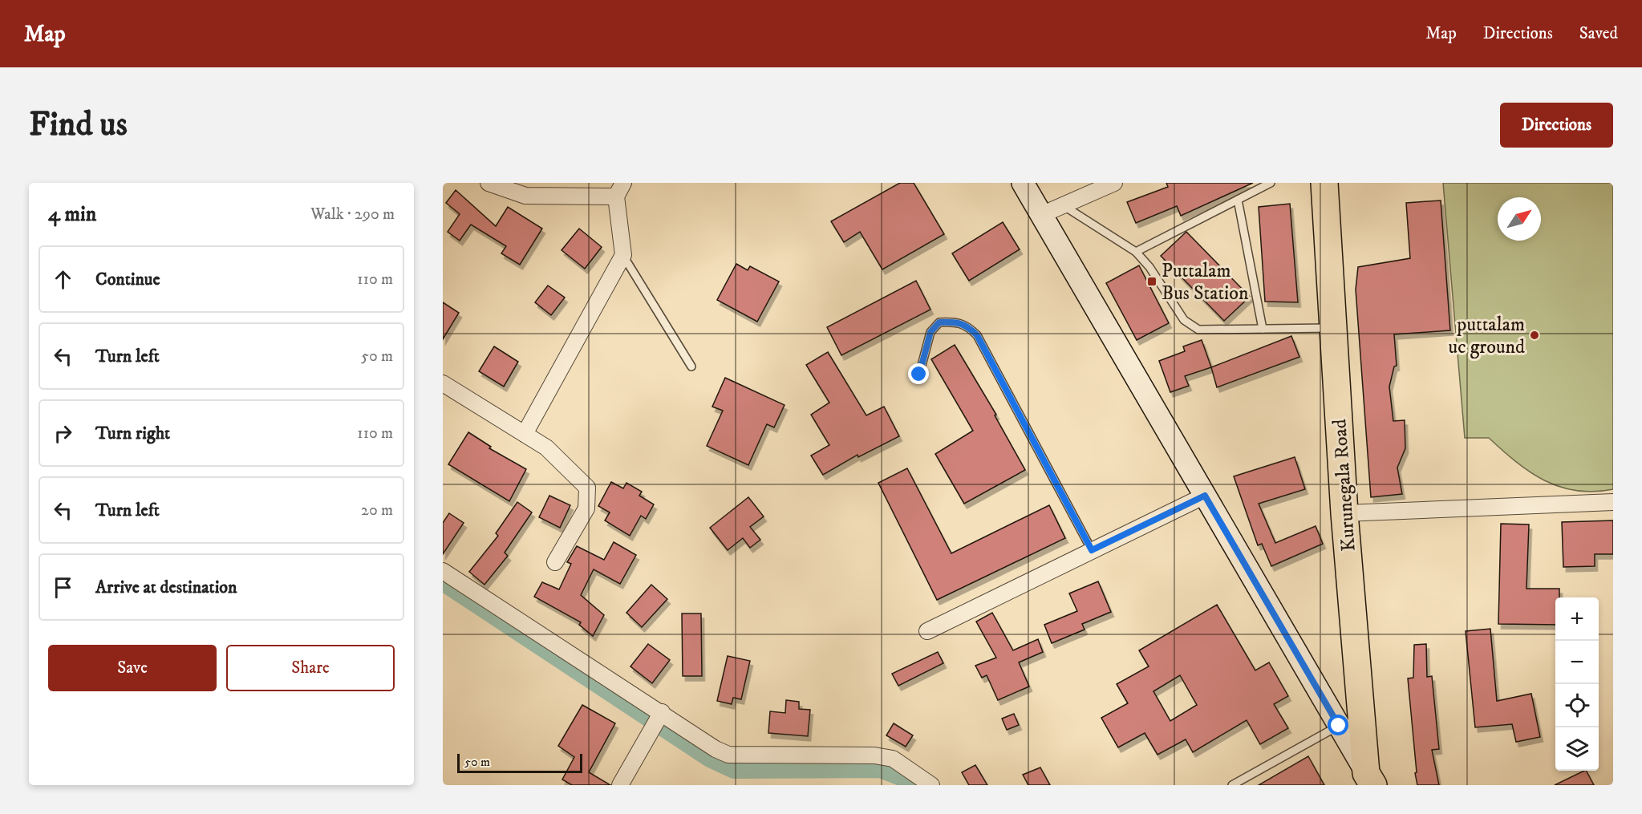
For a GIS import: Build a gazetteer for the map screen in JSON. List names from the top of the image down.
{
  "streets": {
    "highway": ["Kurunegala Road"]
  },
  "places": {
    "transit": ["Puttalam Bus Station"],
    "other": ["puttalam uc ground"]
  },
  "scale_bar": "50 m",
  "north": "top right",
  "page": {
    "header": "Map",
    "nav": ["Map", "Directions", "Saved"],
    "buttons": [
      "Directions",
      ["Save", "Share"]
    ],
    "title": "Find us",
    "heading": ["4 min", "Walk · 290 m"],
    "list": [
      ["Continue", "110 m"],
      ["Turn left", "50 m"],
      ["Turn right", "110 m"],
      ["Turn left", "20 m"],
      "Arrive at destination"
    ],
    "map_buttons": ["+", "−"],
    "scale": "50 m"
  }
}
